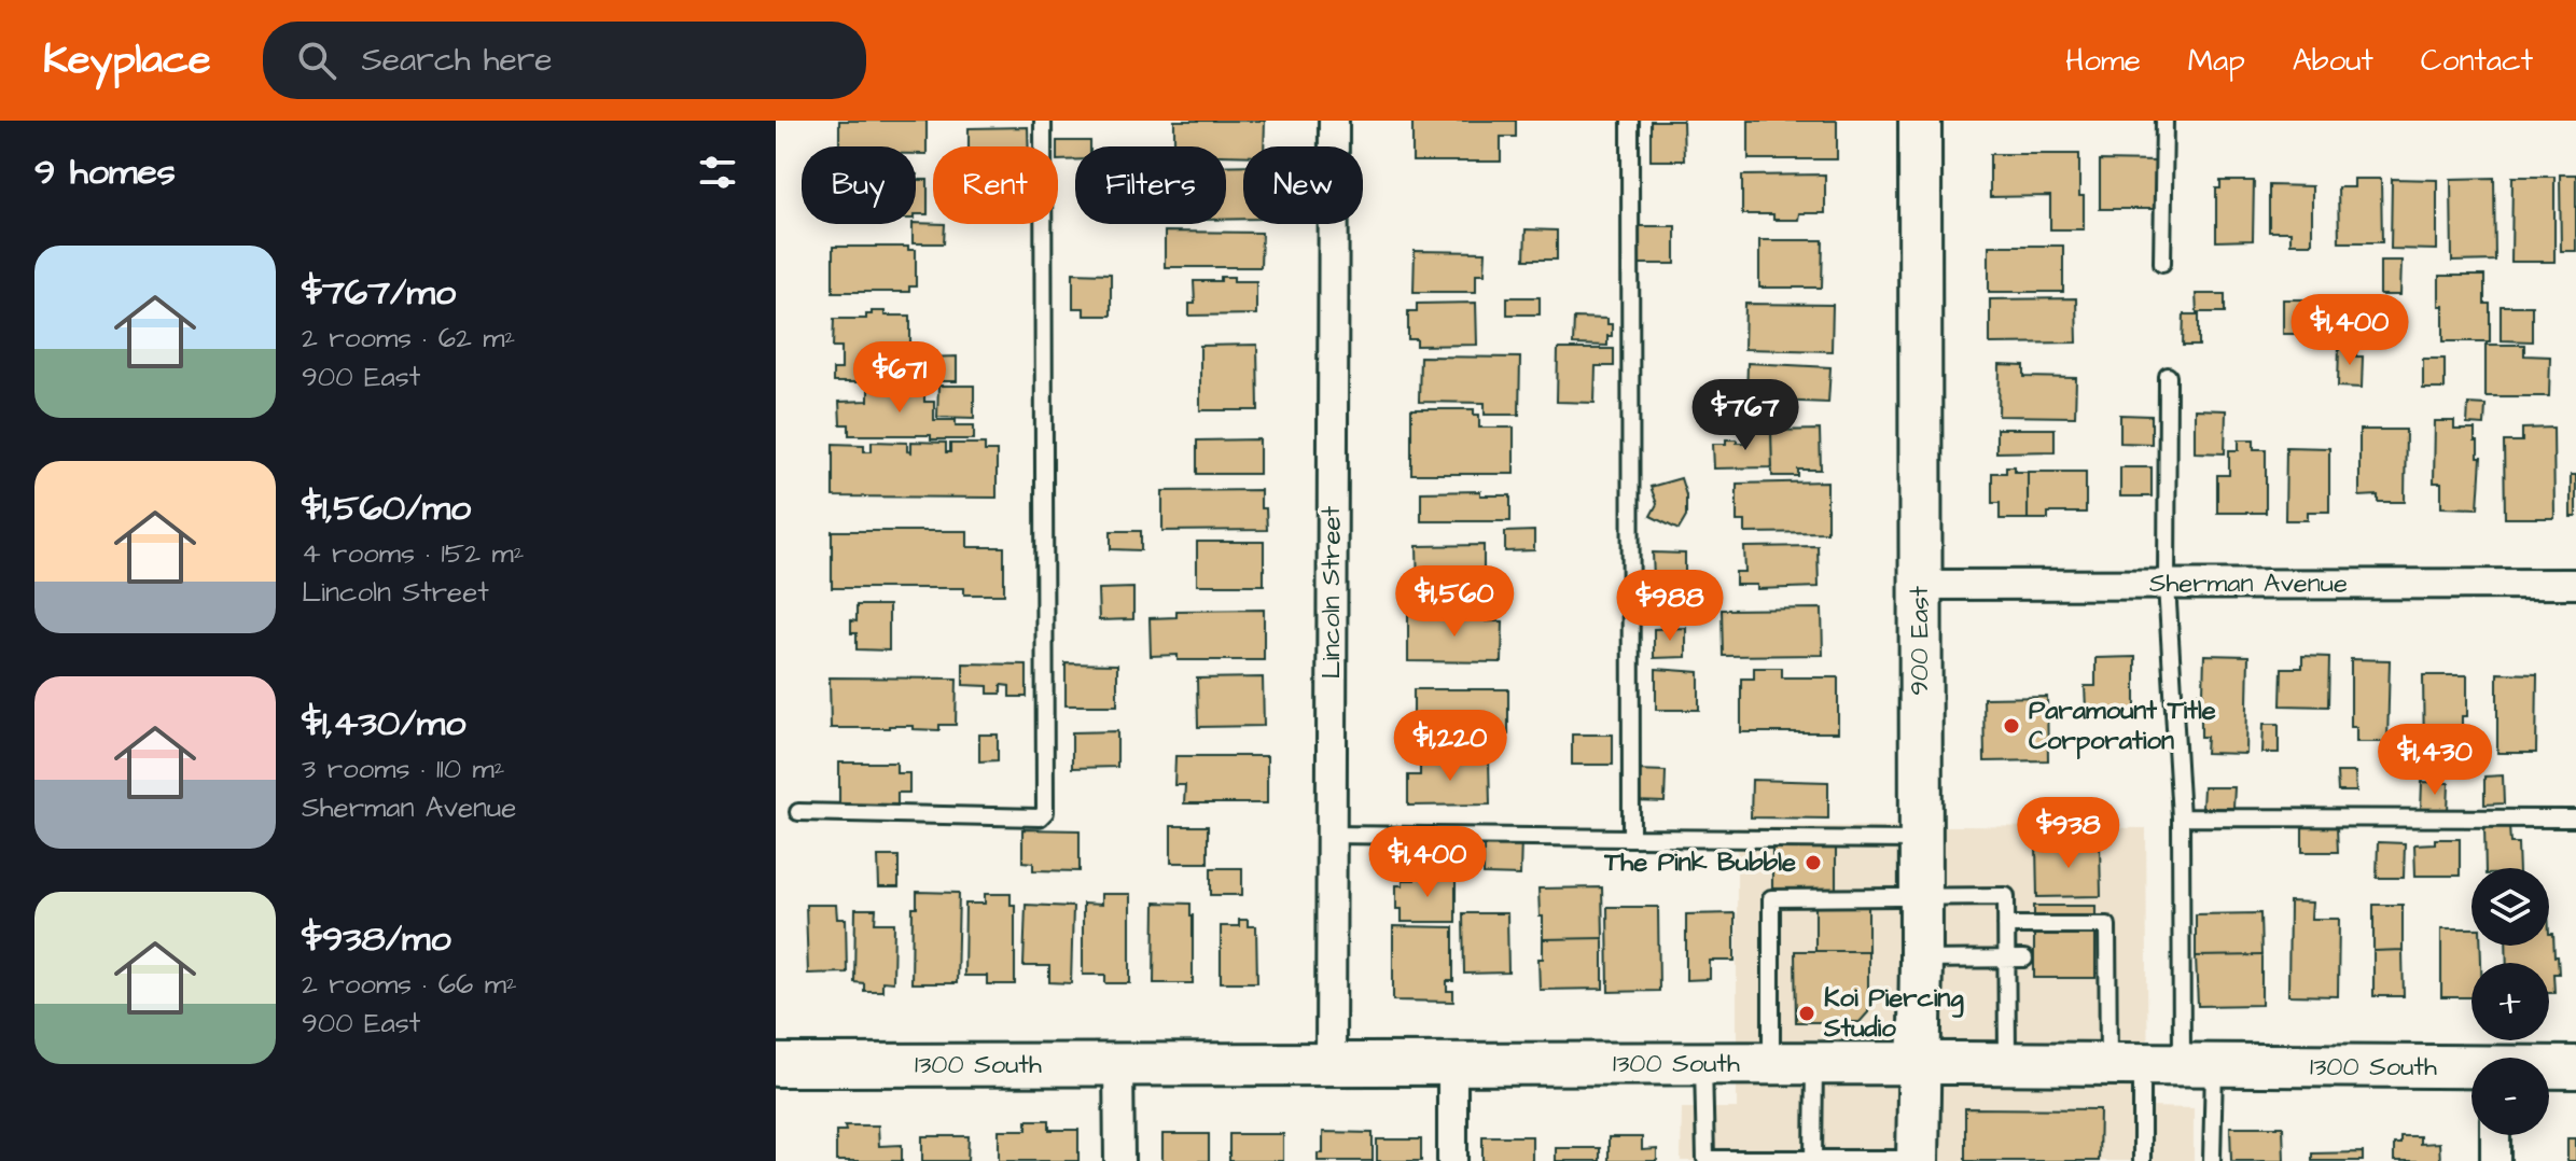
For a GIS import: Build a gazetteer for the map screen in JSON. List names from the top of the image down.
{
  "streets": {
    "street": [
      "Sherman Avenue",
      "Lincoln Street",
      "900 East",
      "1300 South"
    ]
  },
  "crossings": [
    ["Sherman Avenue", "900 East"],
    ["Lincoln Street", "1300 South"],
    ["900 East", "1300 South"]
  ],
  "places": ["Paramount Title Corporation", "The Pink Bubble", "Koi Piercing Studio"],
  "page": {
    "header": "Keyplace",
    "search": "Search here",
    "nav": [
      "Home",
      "Map",
      "About",
      "Contact"
    ],
    "heading": "9 homes",
    "chip": [
      "Buy",
      "Rent",
      "Filters",
      "New"
    ],
    "list": [
      {
        "name": "$767/mo",
        "note": "2 rooms · 62 m² · 900 East"
      },
      {
        "name": "$1,560/mo",
        "note": "4 rooms · 152 m² · Lincoln Street"
      },
      {
        "name": "$1,430/mo",
        "note": "3 rooms · 110 m² · Sherman Avenue"
      },
      {
        "name": "$938/mo",
        "note": "2 rooms · 66 m² · 900 East"
      }
    ],
    "price": [
      "$1,400",
      "$671",
      "$767",
      "$1,560",
      "$988",
      "$1,220",
      "$1,430",
      "$938",
      "$1,400"
    ],
    "map_buttons": ["+", "−"]
  }
}
